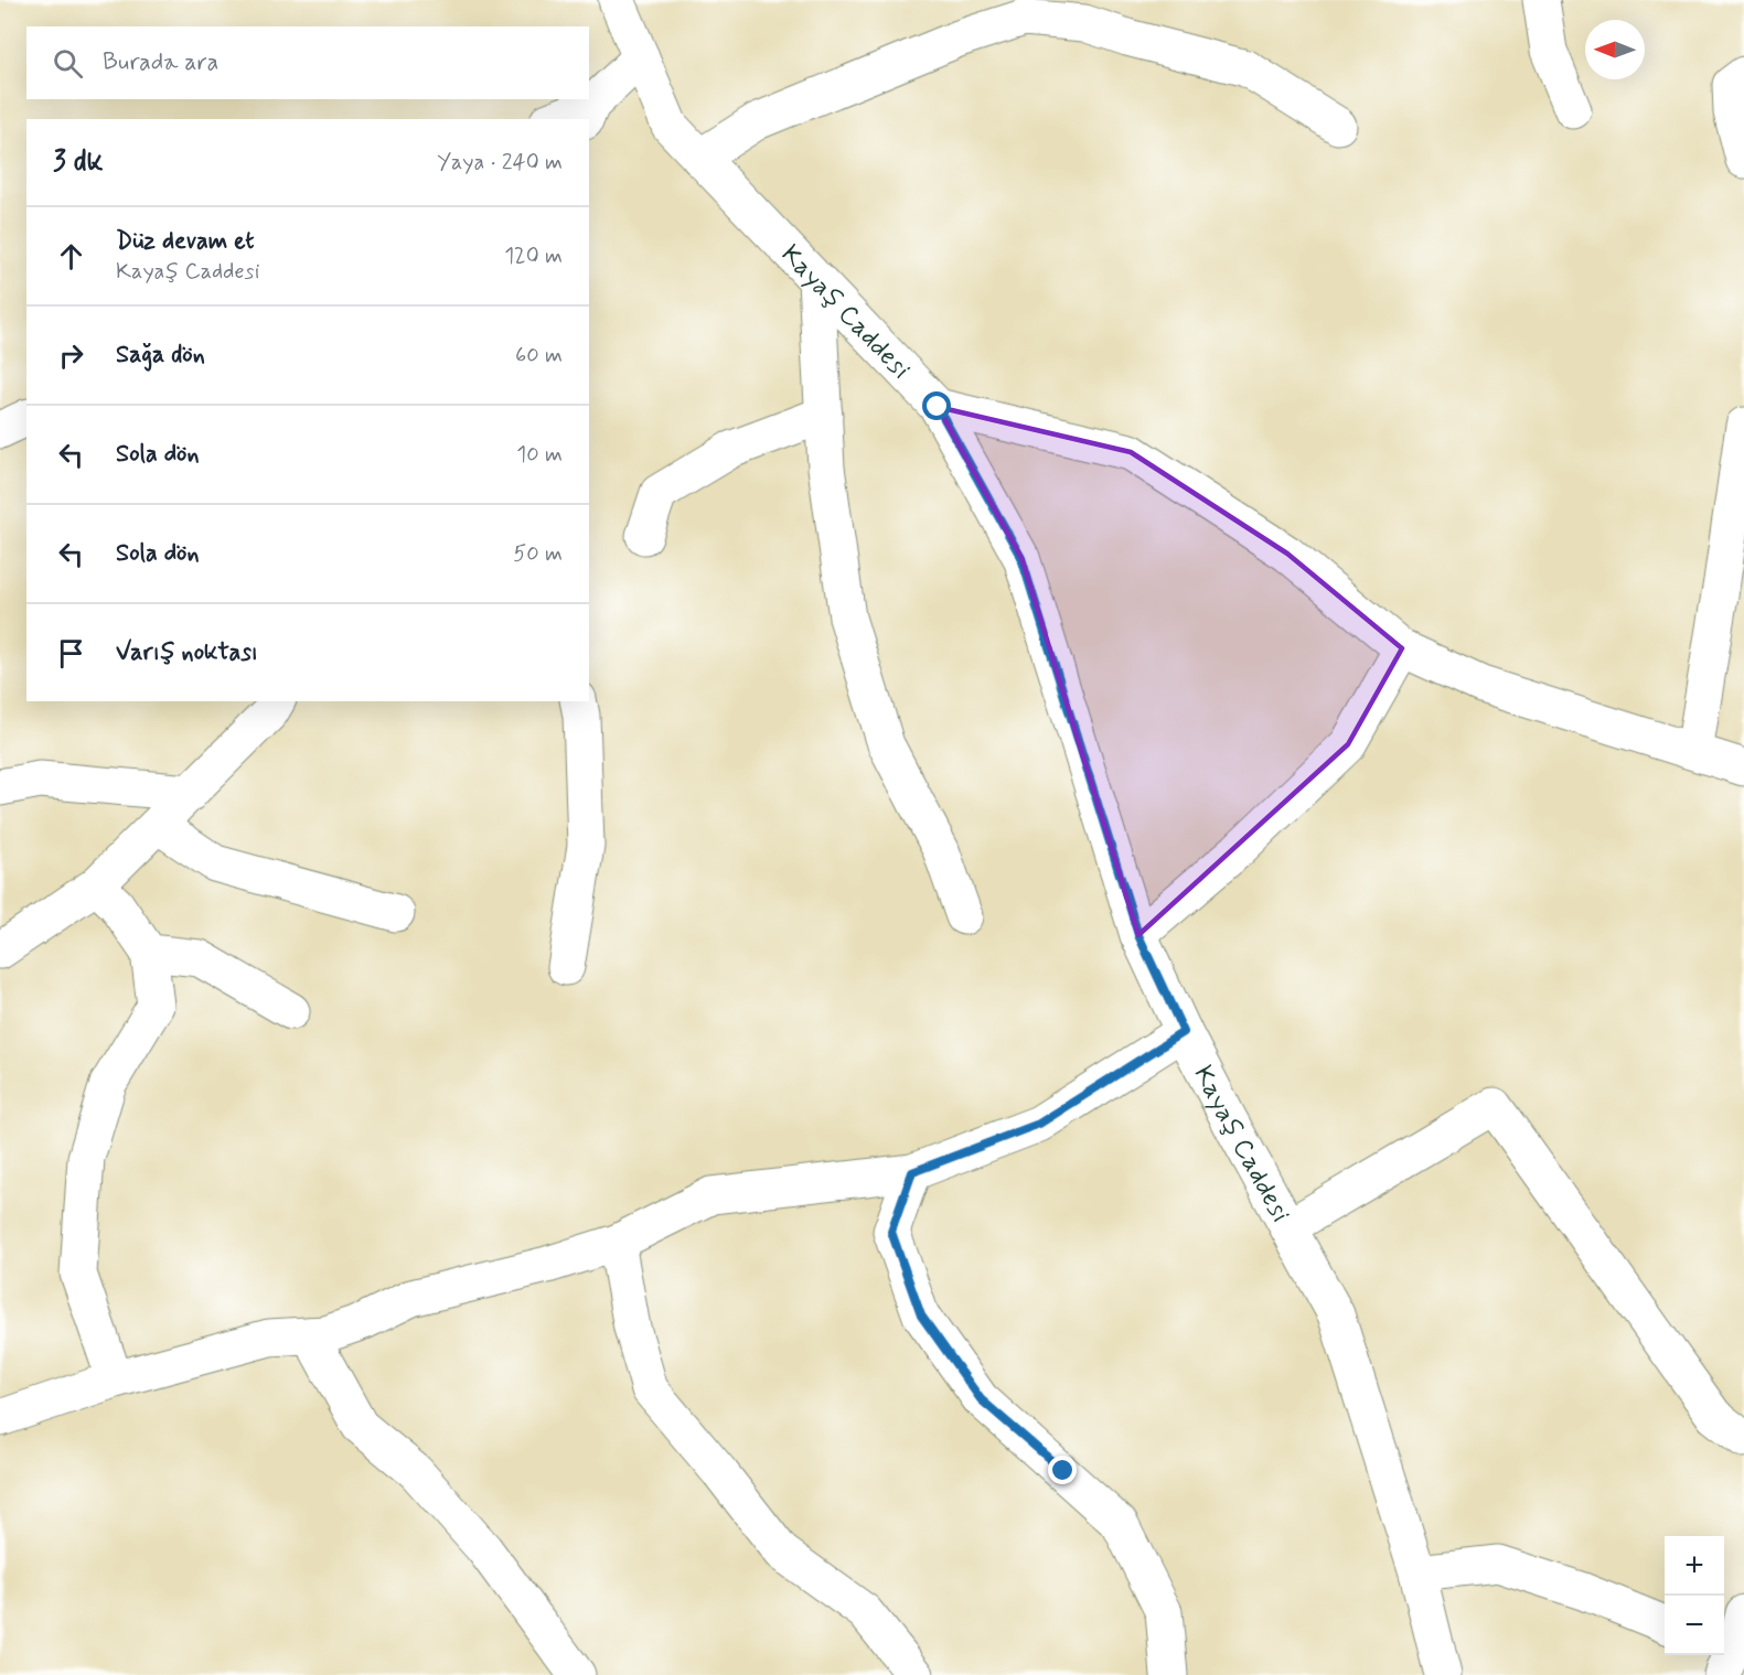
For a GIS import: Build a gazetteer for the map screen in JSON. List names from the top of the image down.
{
  "streets": {
    "street": ["Kayaş Caddesi"]
  },
  "north": "left",
  "page": {
    "search": "Burada ara",
    "heading": ["3 dk", "Yaya · 240 m"],
    "list": [
      ["Düz devam et", "Kayaş Caddesi", "120 m"],
      ["Sağa dön", "60 m"],
      ["Sola dön", "10 m"],
      ["Sola dön", "50 m"],
      "Varış noktası"
    ],
    "map_buttons": ["+", "−"]
  }
}
